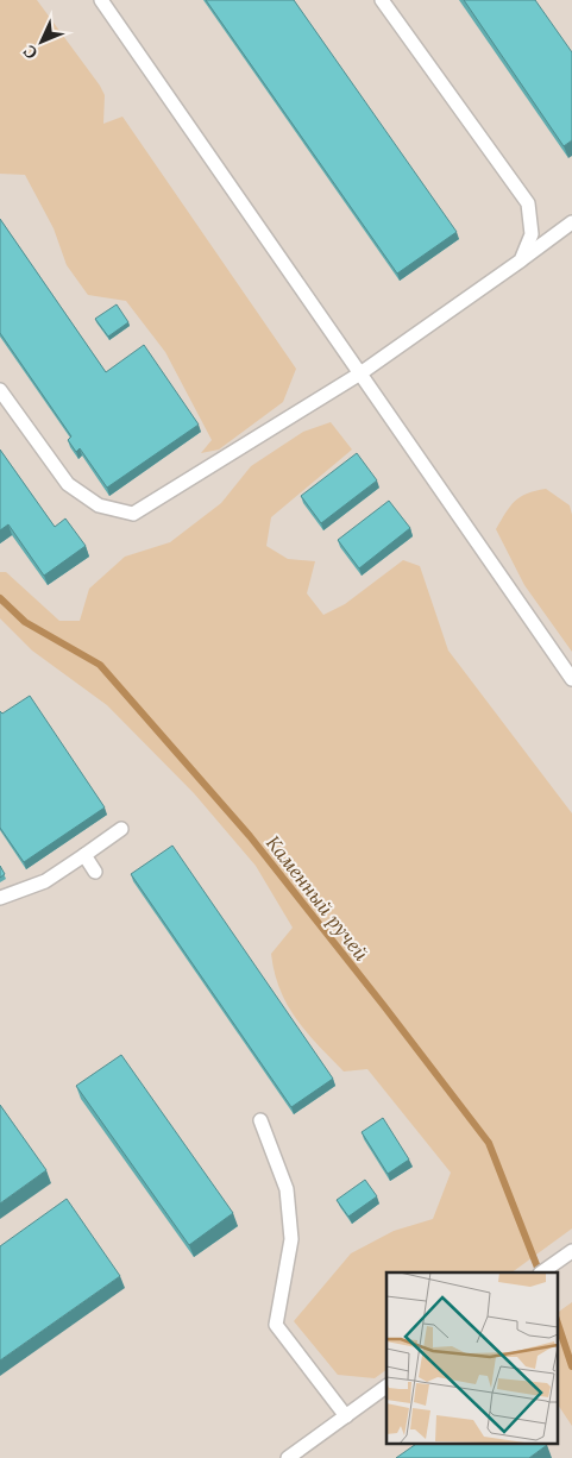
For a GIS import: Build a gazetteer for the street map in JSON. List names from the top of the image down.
{
  "water": ["Каменный ручей"],
  "north": "bottom left"
}
